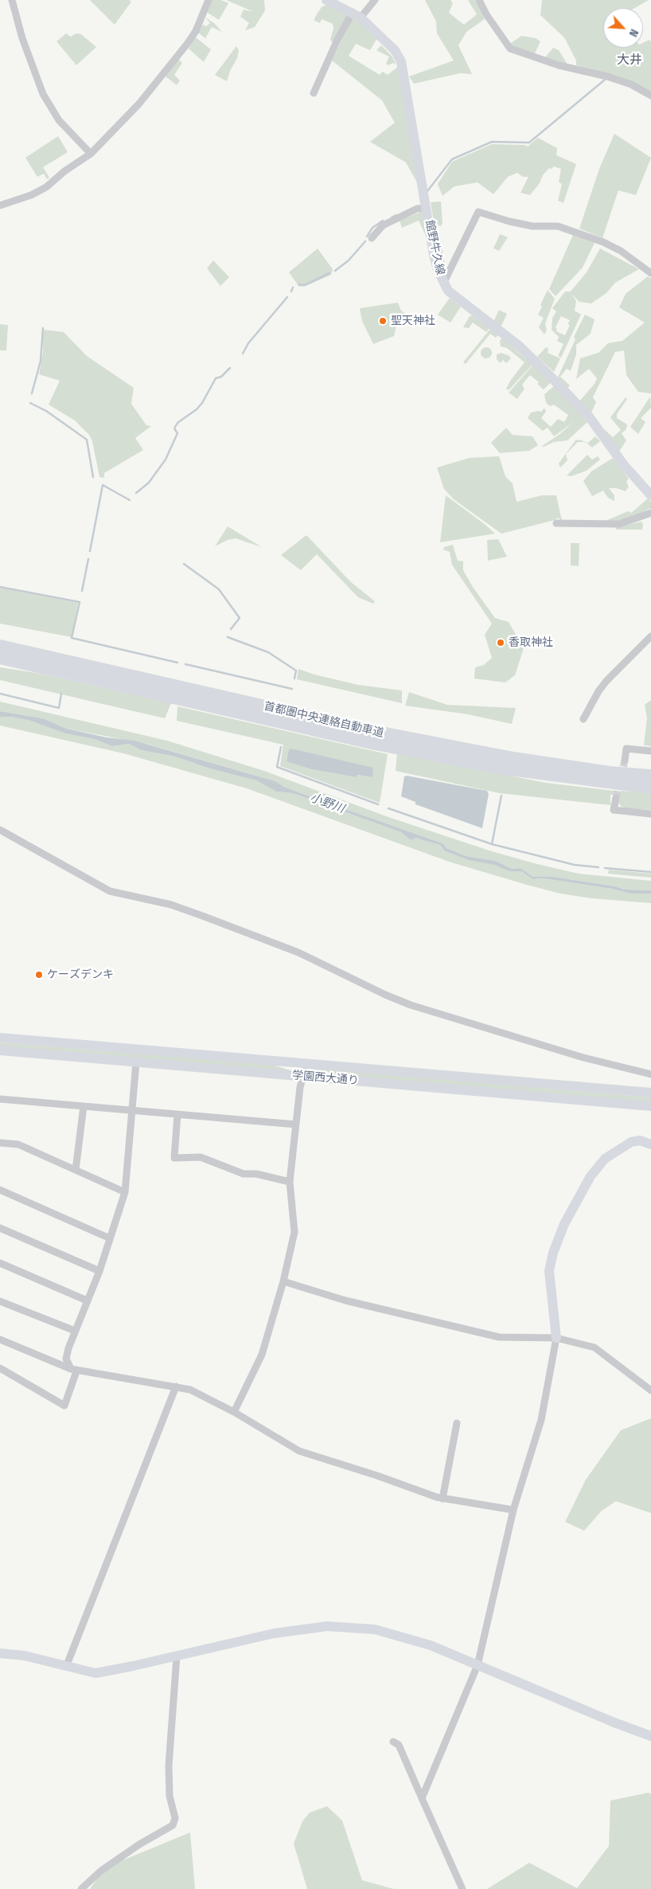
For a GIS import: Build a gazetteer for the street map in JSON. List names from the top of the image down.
{
  "streets": {
    "highway": ["首都圏中央連絡自動車道"],
    "main road": ["館野牛久線", "学園西大通り"]
  },
  "districts": ["大井"],
  "water": ["小野川"],
  "places": ["聖天神社", "香取神社", "ケーズデンキ"],
  "north": "bottom right"
}
